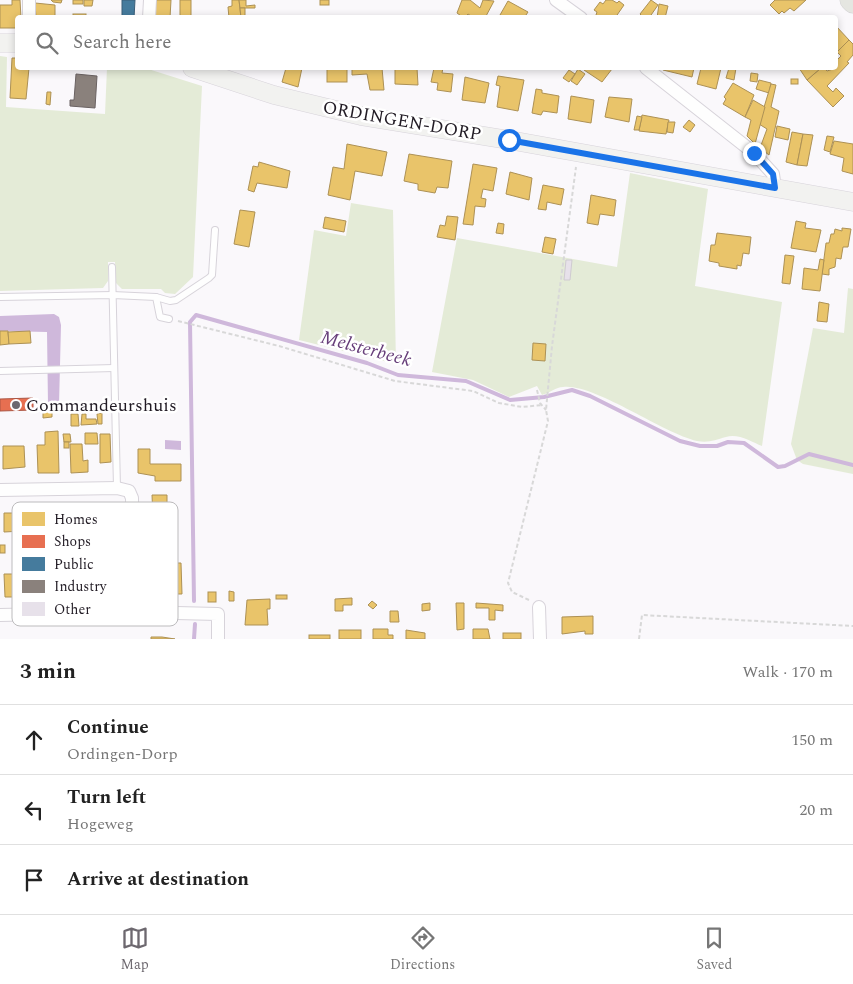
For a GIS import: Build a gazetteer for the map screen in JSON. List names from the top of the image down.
{
  "streets": {
    "main road": ["ORDINGEN-DORP"]
  },
  "water": ["Melsterbeek"],
  "places": ["Commandeurshuis"],
  "legend": [
    "Homes",
    "Shops",
    "Public",
    "Industry",
    "Other"
  ],
  "page": {
    "search": "Search here",
    "heading": ["3 min", "Walk · 170 m"],
    "list": [
      ["Continue", "Ordingen-Dorp", "150 m"],
      ["Turn left", "Hogeweg", "20 m"],
      "Arrive at destination"
    ],
    "nav": ["Map", "Directions", "Saved"]
  }
}
